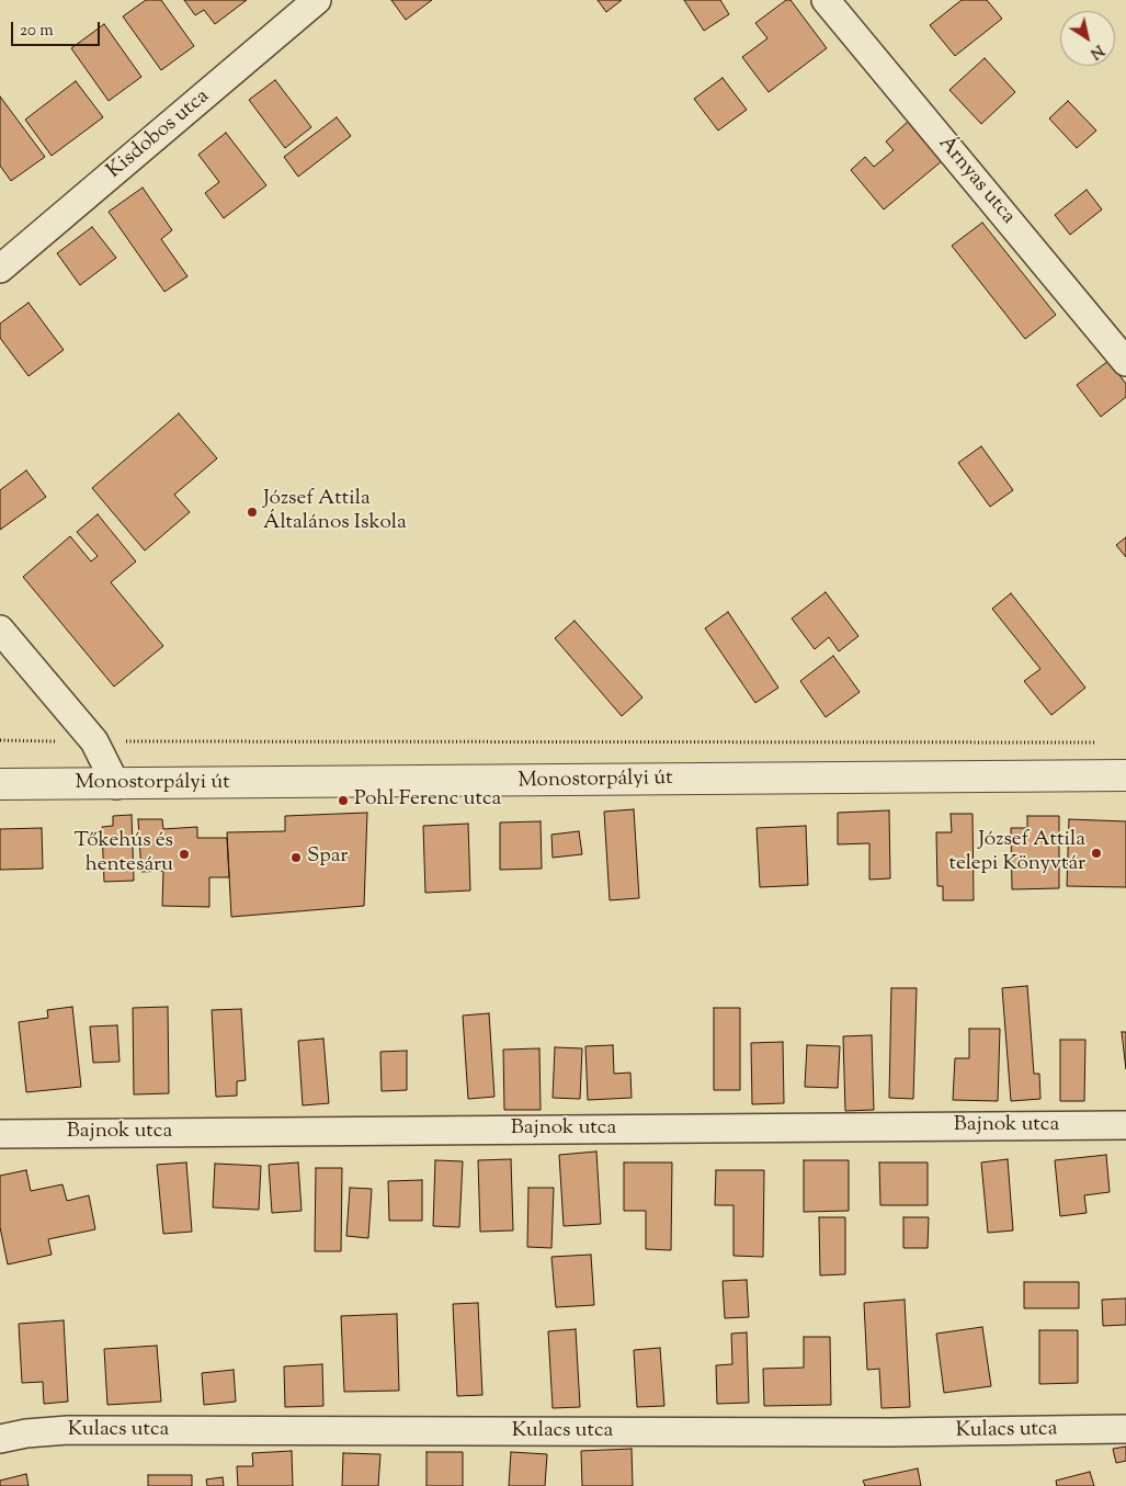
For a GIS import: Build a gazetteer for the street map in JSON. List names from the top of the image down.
{
  "streets": {
    "street": [
      "Kisdobos utca",
      "Árnyas utca",
      "Monostorpályi út",
      "Bajnok utca",
      "Kulacs utca"
    ]
  },
  "places": [
    "József Attila Általános Iskola",
    "Pohl Ferenc utca",
    "József Attila telepi Könyvtár",
    "Tőkehús és hentesáru",
    "Spar"
  ],
  "scale_bar": "20 m",
  "north": "bottom right"
}
